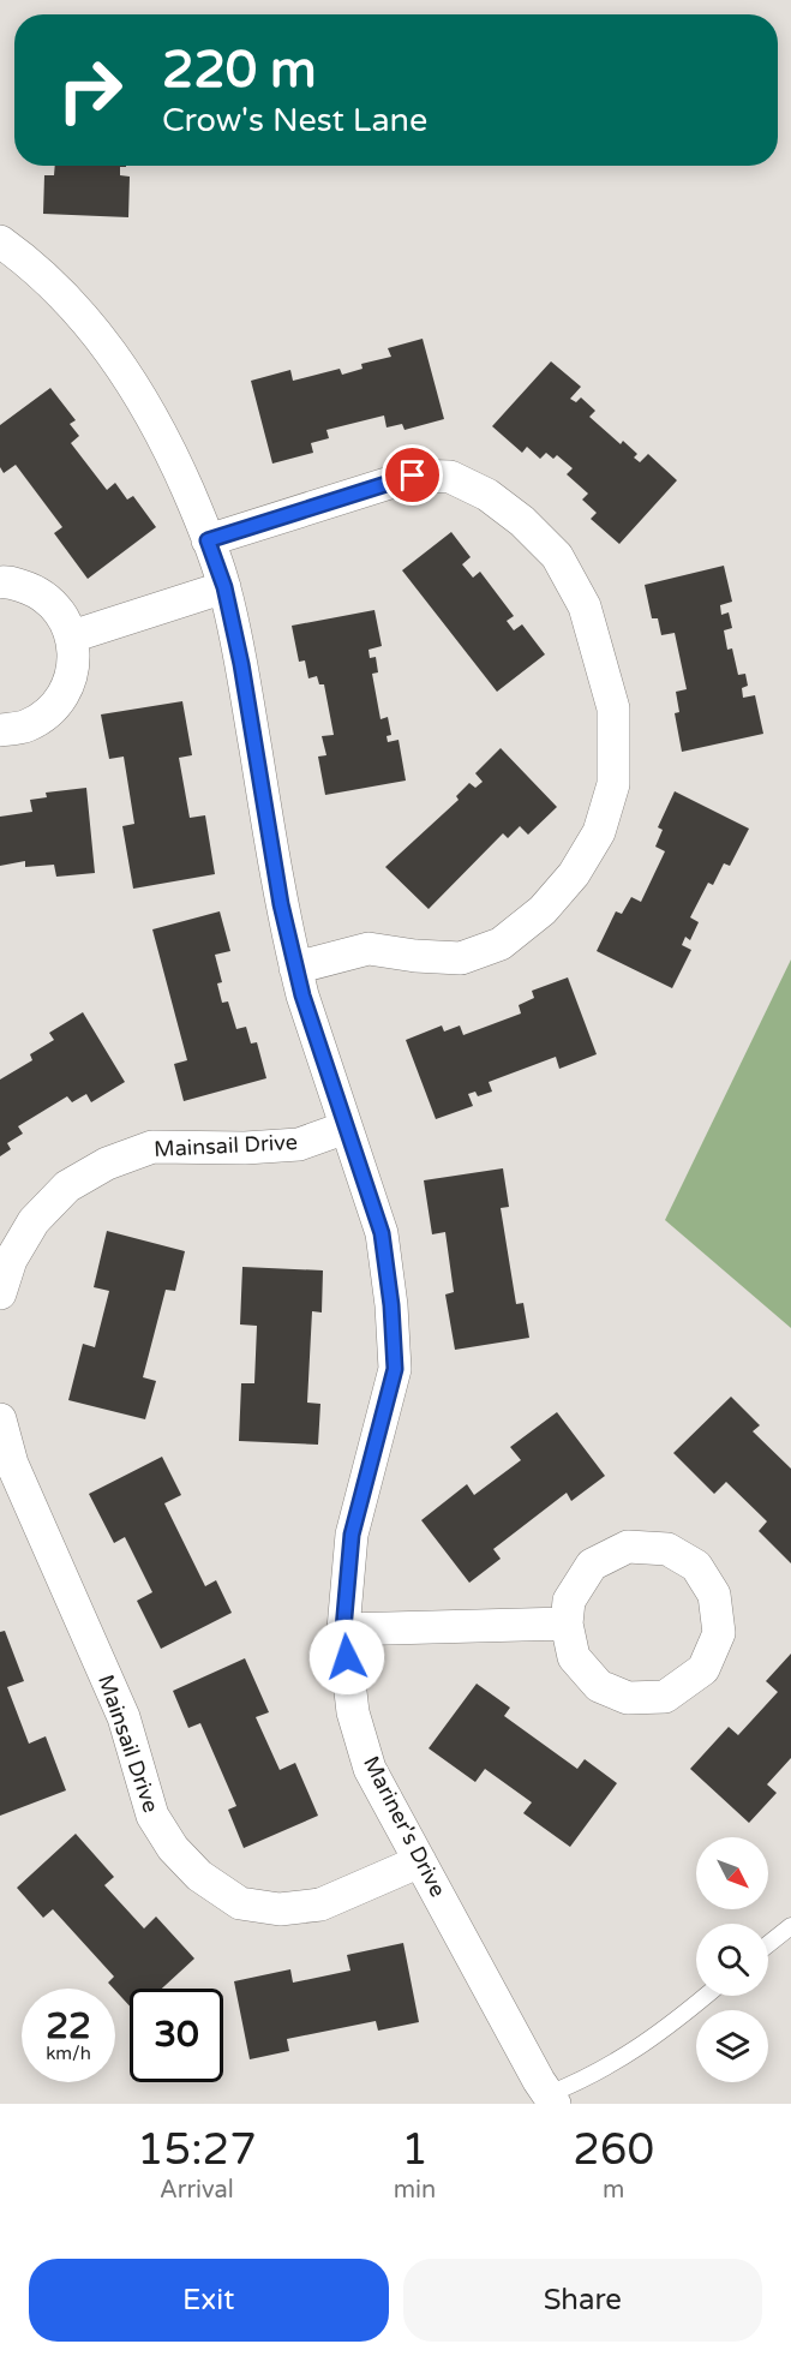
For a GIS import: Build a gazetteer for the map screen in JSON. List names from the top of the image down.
{
  "streets": {
    "street": ["Mainsail Drive", "Mariner's Drive"]
  },
  "crossings": [
    ["Mainsail Drive", "Mariner's Drive"]
  ],
  "north": "bottom right",
  "page": {
    "turn": ["220 m", "Crow's Nest Lane"],
    "speed": "22 km/h",
    "limit": "30",
    "eta": [
      "15:27",
      "Arrival",
      "1",
      "min",
      "260",
      "m"
    ],
    "buttons": ["Exit", "Share"]
  }
}
